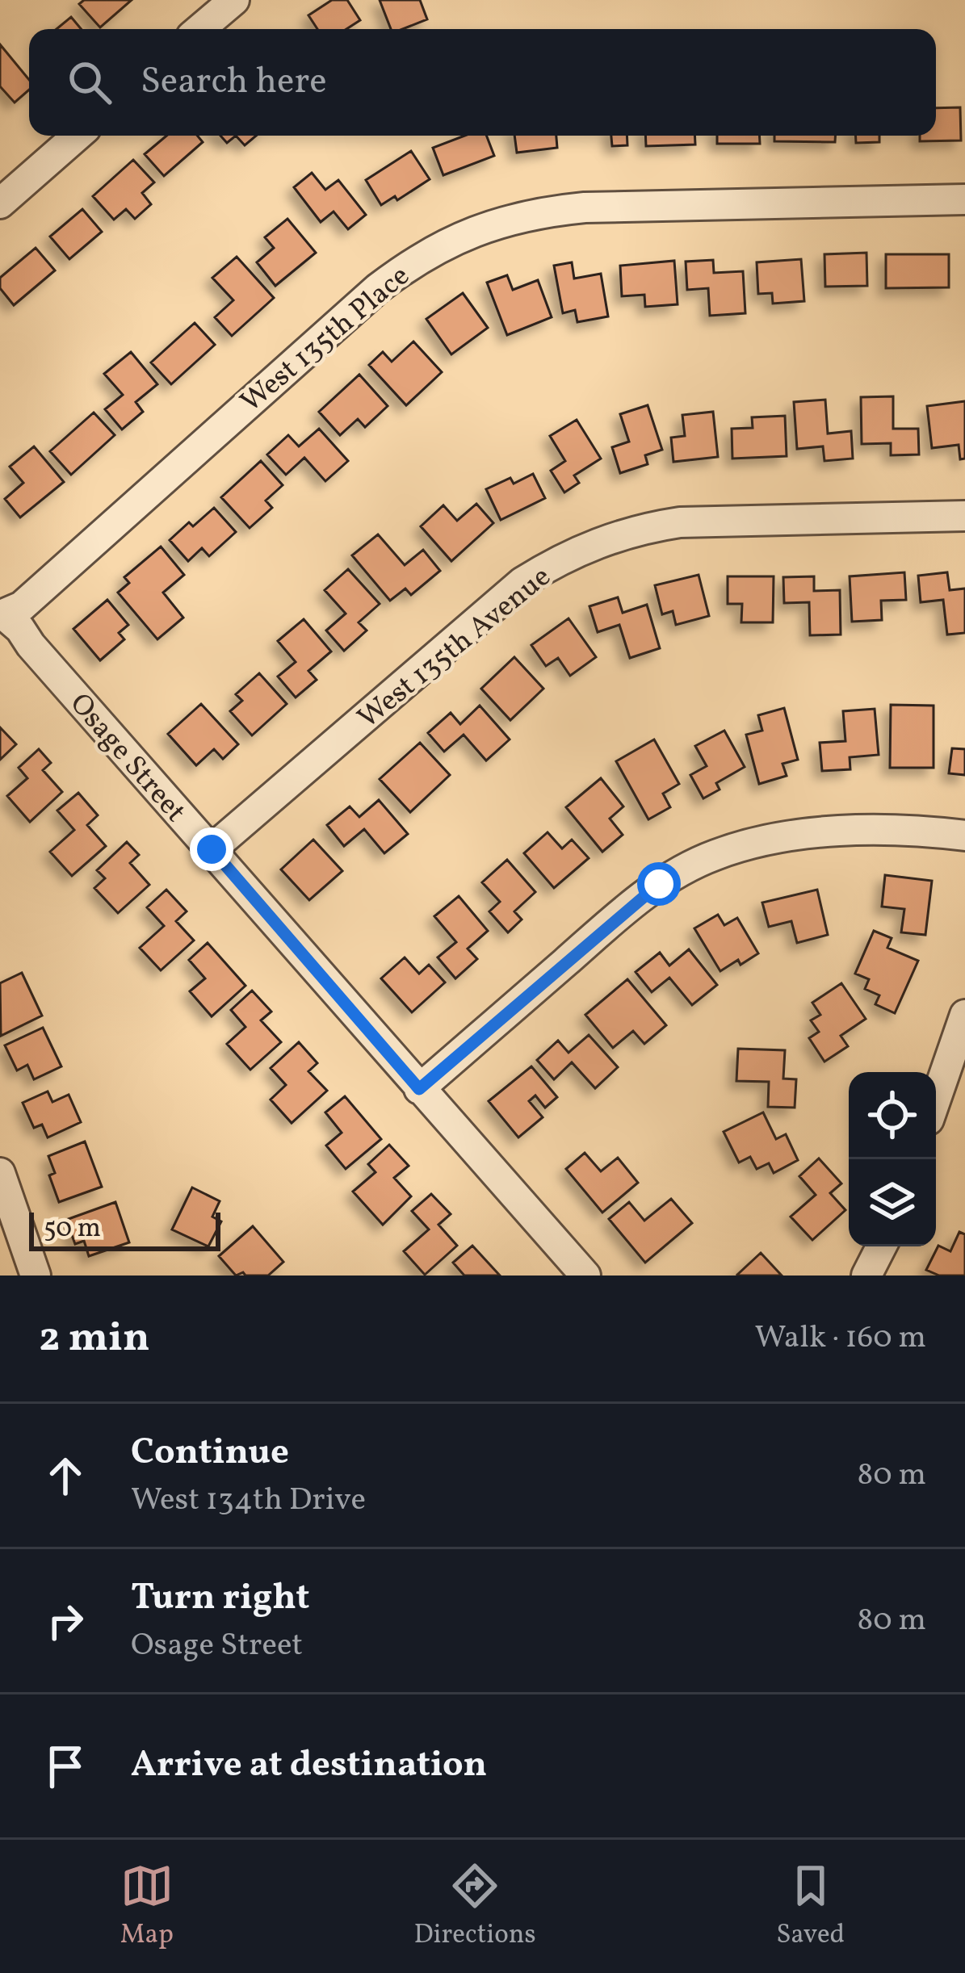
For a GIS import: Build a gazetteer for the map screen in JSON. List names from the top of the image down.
{
  "streets": {
    "street": ["West 135th Place", "West 135th Avenue", "Osage Street"]
  },
  "crossings": [
    ["West 135th Place", "Osage Street"],
    ["West 135th Avenue", "Osage Street"]
  ],
  "scale_bar": "50 m",
  "page": {
    "search": "Search here",
    "scale": "50 m",
    "heading": ["2 min", "Walk · 160 m"],
    "list": [
      ["Continue", "West 134th Drive", "80 m"],
      ["Turn right", "Osage Street", "80 m"],
      "Arrive at destination"
    ],
    "nav": ["Map", "Directions", "Saved"]
  }
}
